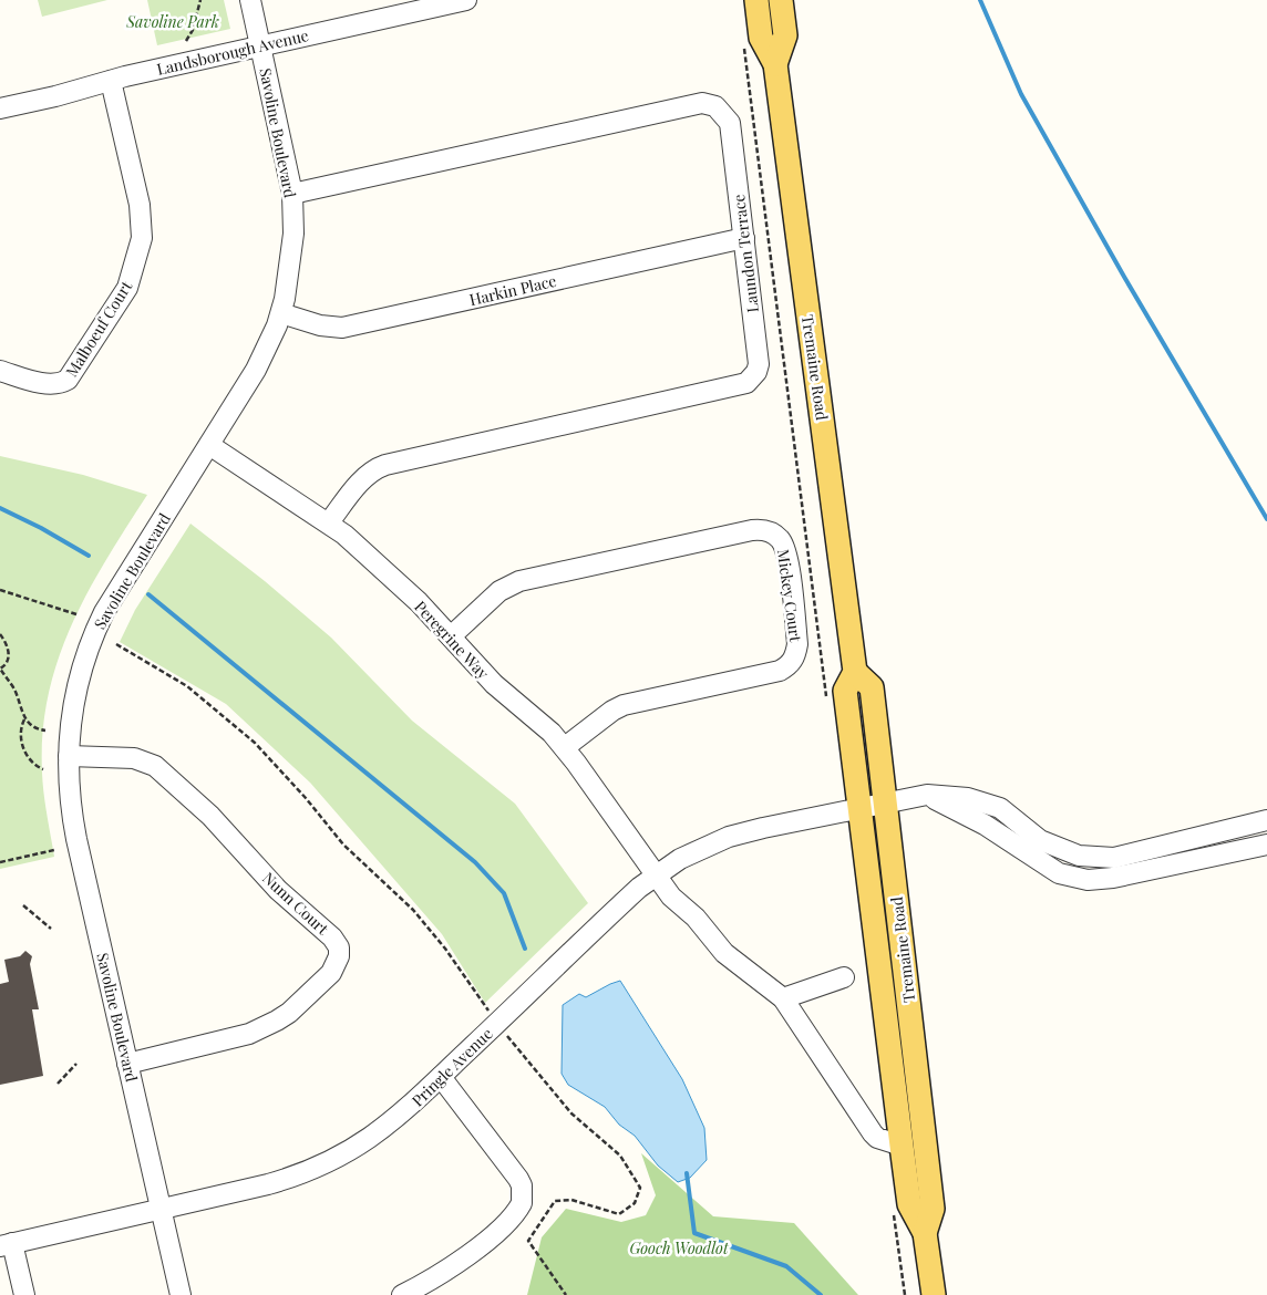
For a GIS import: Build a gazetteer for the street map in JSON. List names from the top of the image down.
{
  "streets": {
    "main road": ["Tremaine Road"],
    "street": [
      "Landsborough Avenue",
      "Savoline Boulevard",
      "Laundon Terrace",
      "Harkin Place",
      "Malboeuf Court",
      "Mickey Court",
      "Peregrine Way",
      "Nunn Court",
      "Pringle Avenue"
    ]
  },
  "crossings": [
    ["Landsborough Avenue", "Savoline Boulevard"],
    ["Landsborough Avenue", "Malboeuf Court"],
    ["Savoline Boulevard", "Laundon Terrace"],
    ["Savoline Boulevard", "Harkin Place"],
    ["Savoline Boulevard", "Peregrine Way"],
    ["Savoline Boulevard", "Nunn Court"],
    ["Savoline Boulevard", "Pringle Avenue"],
    ["Laundon Terrace", "Harkin Place"],
    ["Laundon Terrace", "Peregrine Way"],
    ["Tremaine Road", "Peregrine Way"],
    ["Tremaine Road", "Pringle Avenue"],
    ["Mickey Court", "Peregrine Way"],
    ["Peregrine Way", "Pringle Avenue"]
  ],
  "parks": ["Savoline Park", "Gooch Woodlot"]
}
